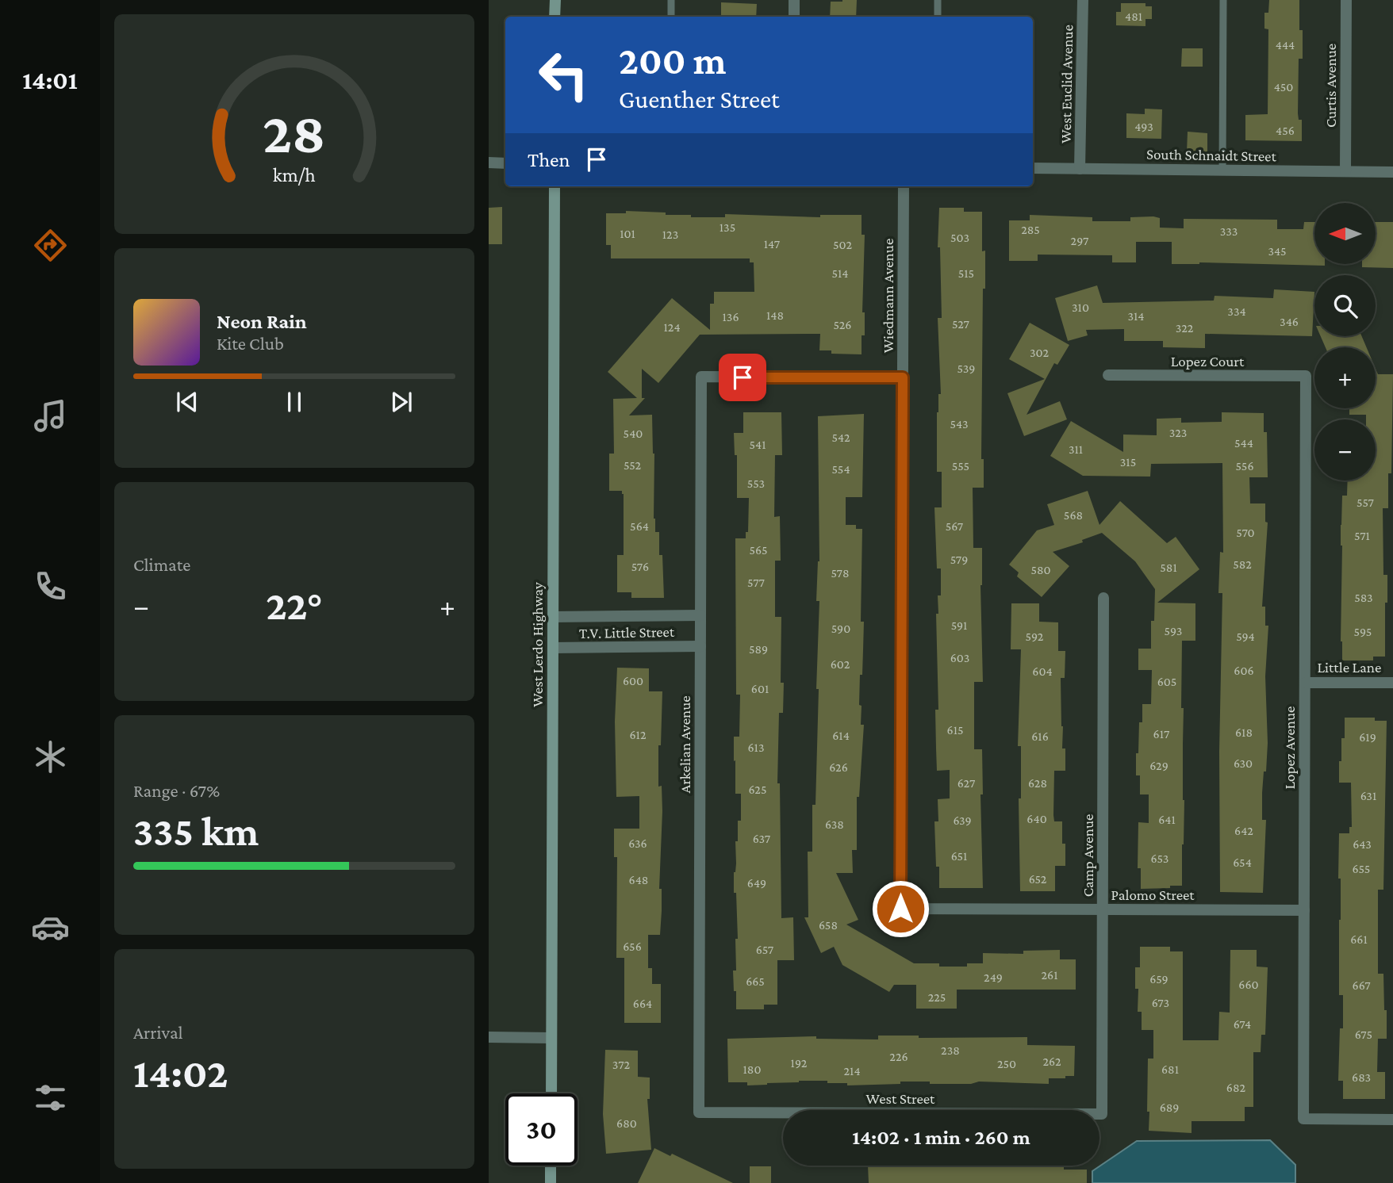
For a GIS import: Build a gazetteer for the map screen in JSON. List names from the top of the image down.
{
  "streets": {
    "main road": ["West Lerdo Highway"],
    "street": [
      "West Euclid Avenue",
      "Curtis Avenue",
      "South Schnaidt Street",
      "Wiedmann Avenue",
      "Lopez Court",
      "T.V. Little Street",
      "Little Lane",
      "Arkelian Avenue",
      "Lopez Avenue",
      "Camp Avenue",
      "Palomo Street",
      "West Street"
    ]
  },
  "crossings": [
    ["West Euclid Avenue", "South Schnaidt Street"],
    ["Curtis Avenue", "South Schnaidt Street"],
    ["Wiedmann Avenue", "Arkelian Avenue"],
    ["Wiedmann Avenue", "Palomo Street"],
    ["Lopez Court", "Lopez Avenue"],
    ["T.V. Little Street", "West Lerdo Highway"],
    ["T.V. Little Street", "Arkelian Avenue"],
    ["Little Lane", "Lopez Avenue"],
    ["Arkelian Avenue", "West Street"],
    ["Lopez Avenue", "Palomo Street"],
    ["Camp Avenue", "Palomo Street"],
    ["Camp Avenue", "West Street"]
  ],
  "house_numbers": [
    "481",
    "444",
    "450",
    "493",
    "456",
    "135",
    "285",
    "333",
    "101",
    "123",
    "503",
    "297",
    "147",
    "502",
    "345",
    "514",
    "515",
    "310",
    "334",
    "148",
    "314",
    "136",
    "346",
    "527",
    "526",
    "124",
    "322",
    "302",
    "539",
    "543",
    "323",
    "540",
    "542",
    "544",
    "541",
    "311",
    "315",
    "552",
    "555",
    "556",
    "554",
    "553",
    "557",
    "568",
    "564",
    "567",
    "570",
    "571",
    "565",
    "579",
    "582",
    "576",
    "581",
    "580",
    "578",
    "577",
    "583",
    "591",
    "590",
    "593",
    "595",
    "592",
    "594",
    "589",
    "603",
    "602",
    "606",
    "604",
    "600",
    "605",
    "601",
    "615",
    "618",
    "617",
    "612",
    "614",
    "616",
    "619",
    "613",
    "630",
    "629",
    "626",
    "627",
    "628",
    "625",
    "631",
    "640",
    "641",
    "639",
    "638",
    "642",
    "637",
    "636",
    "643",
    "651",
    "653",
    "654",
    "655",
    "652",
    "648",
    "649",
    "658",
    "661",
    "656",
    "657",
    "261",
    "249",
    "659",
    "665",
    "660",
    "667",
    "225",
    "673",
    "664",
    "674",
    "675",
    "238",
    "226",
    "262",
    "192",
    "250",
    "372",
    "180",
    "681",
    "214",
    "683",
    "682",
    "689",
    "680"
  ],
  "north": "left",
  "page": {
    "tabs": "14:01",
    "turn": ["200 m", "Guenther Street"],
    "then": "Then",
    "map_buttons": ["+", "−"],
    "song": ["Neon Rain", "Kite Club"],
    "tile": [
      "Climate",
      ["Range · 67%", "335 km"],
      ["Arrival", "14:02"]
    ],
    "heat": ["−", "22°", "+"],
    "limit": "30",
    "trip": "14:02 · 1 min · 260 m",
    "gauge": ["28", "km/h"]
  }
}
